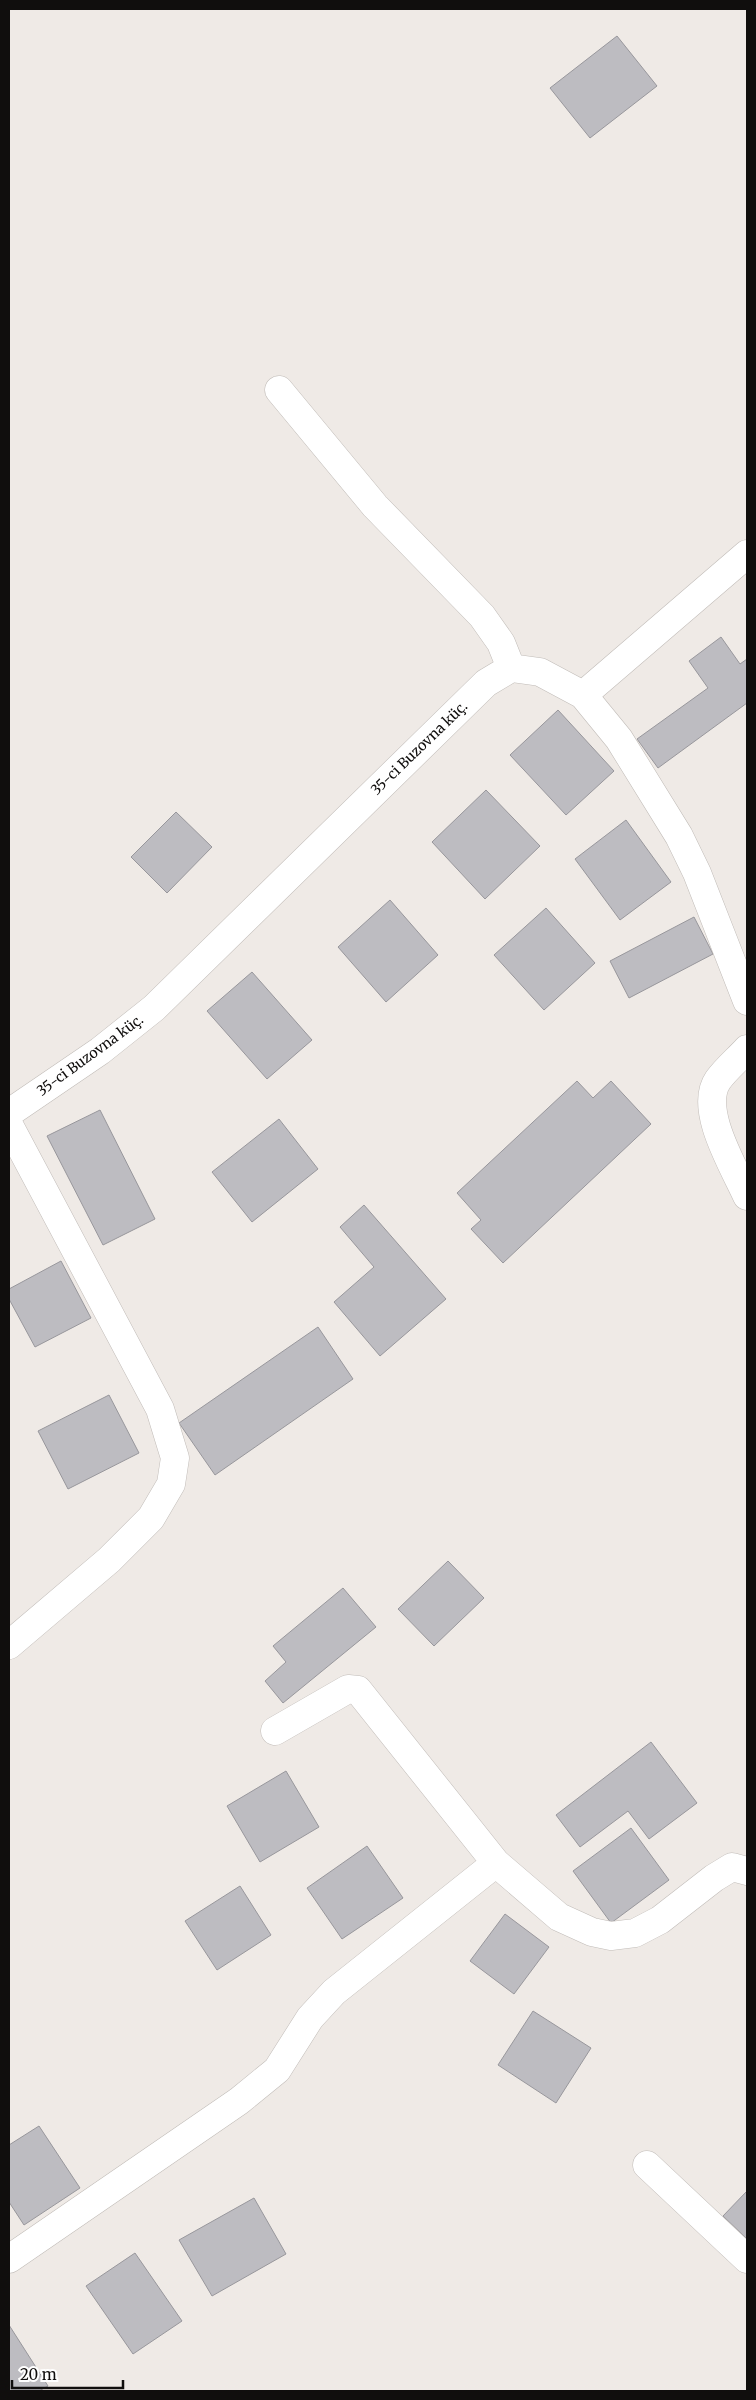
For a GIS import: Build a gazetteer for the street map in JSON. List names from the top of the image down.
{
  "streets": {
    "street": ["35-ci Buzovna küç."]
  },
  "scale_bar": "20 m"
}
